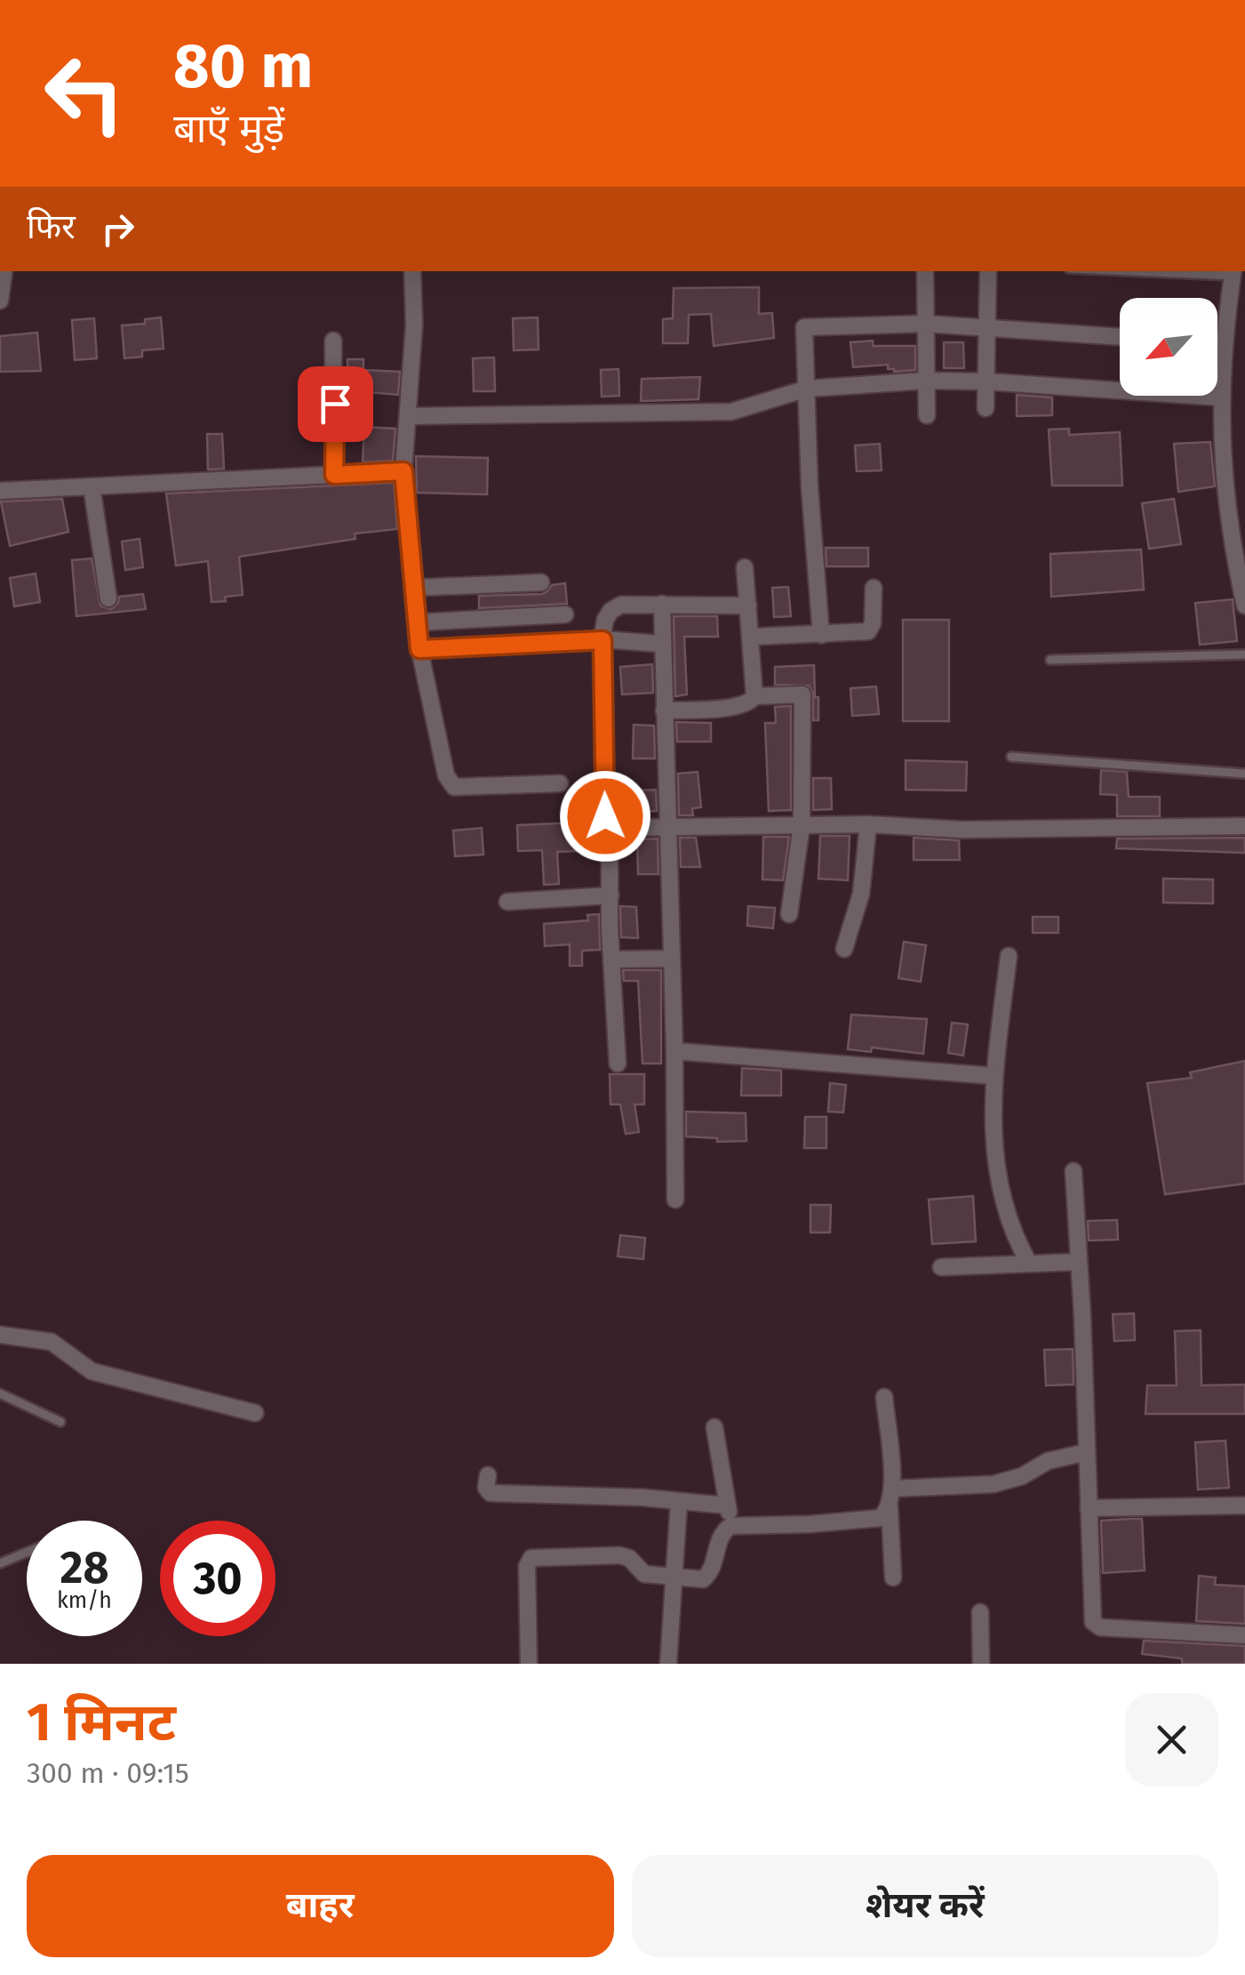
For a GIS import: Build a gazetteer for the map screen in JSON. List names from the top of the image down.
{
  "north": "bottom left",
  "page": {
    "turn": ["80 m", "बाएँ मुड़ें"],
    "then": "फिर",
    "speed": "28 km/h",
    "limit": "30",
    "heading": ["1 मिनट", "300 m · 09:15"],
    "buttons": ["बाहर", "शेयर करें"]
  }
}
